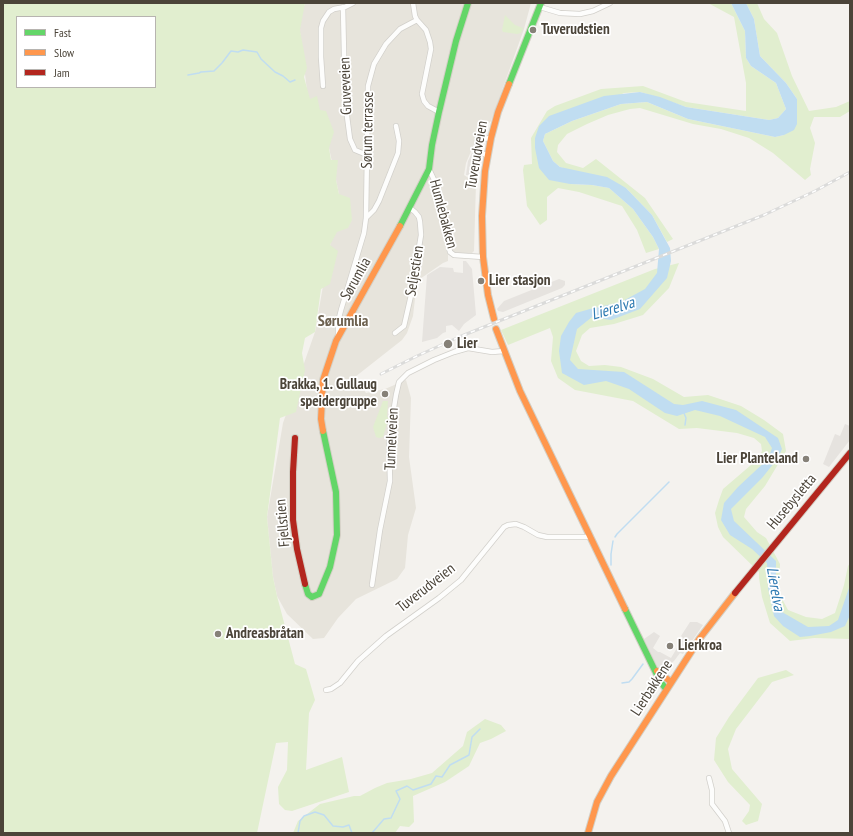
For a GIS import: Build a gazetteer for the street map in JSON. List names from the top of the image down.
{
  "streets": {
    "main road": [
      "Tuverudveien",
      "Sørumlia",
      "Husebysletta",
      "Fjellstien",
      "Lierbakkene"
    ],
    "street": [
      "Gruveveien",
      "Sørum terrasse",
      "Humlebakken",
      "Seljestien",
      "Tunnelveien"
    ]
  },
  "crossings": [
    ["Gruveveien", "Sørum terrasse"],
    ["Sørum terrasse", "Sørumlia"],
    ["Tuverudveien", "Humlebakken"],
    ["Humlebakken", "Sørumlia"],
    ["Seljestien", "Sørumlia"],
    ["Sørumlia", "Fjellstien"],
    ["Husebysletta", "Lierbakkene"]
  ],
  "districts": ["Sørumlia"],
  "water": ["Lierelva"],
  "places": [
    "Tuverudstien",
    "Lier stasjon",
    "Lier",
    "Brakka, 1. Gullaug speidergruppe",
    "Lier Planteland",
    "Andreasbråtan",
    "Lierkroa"
  ],
  "legend": ["Fast", "Slow", "Jam"]
}
